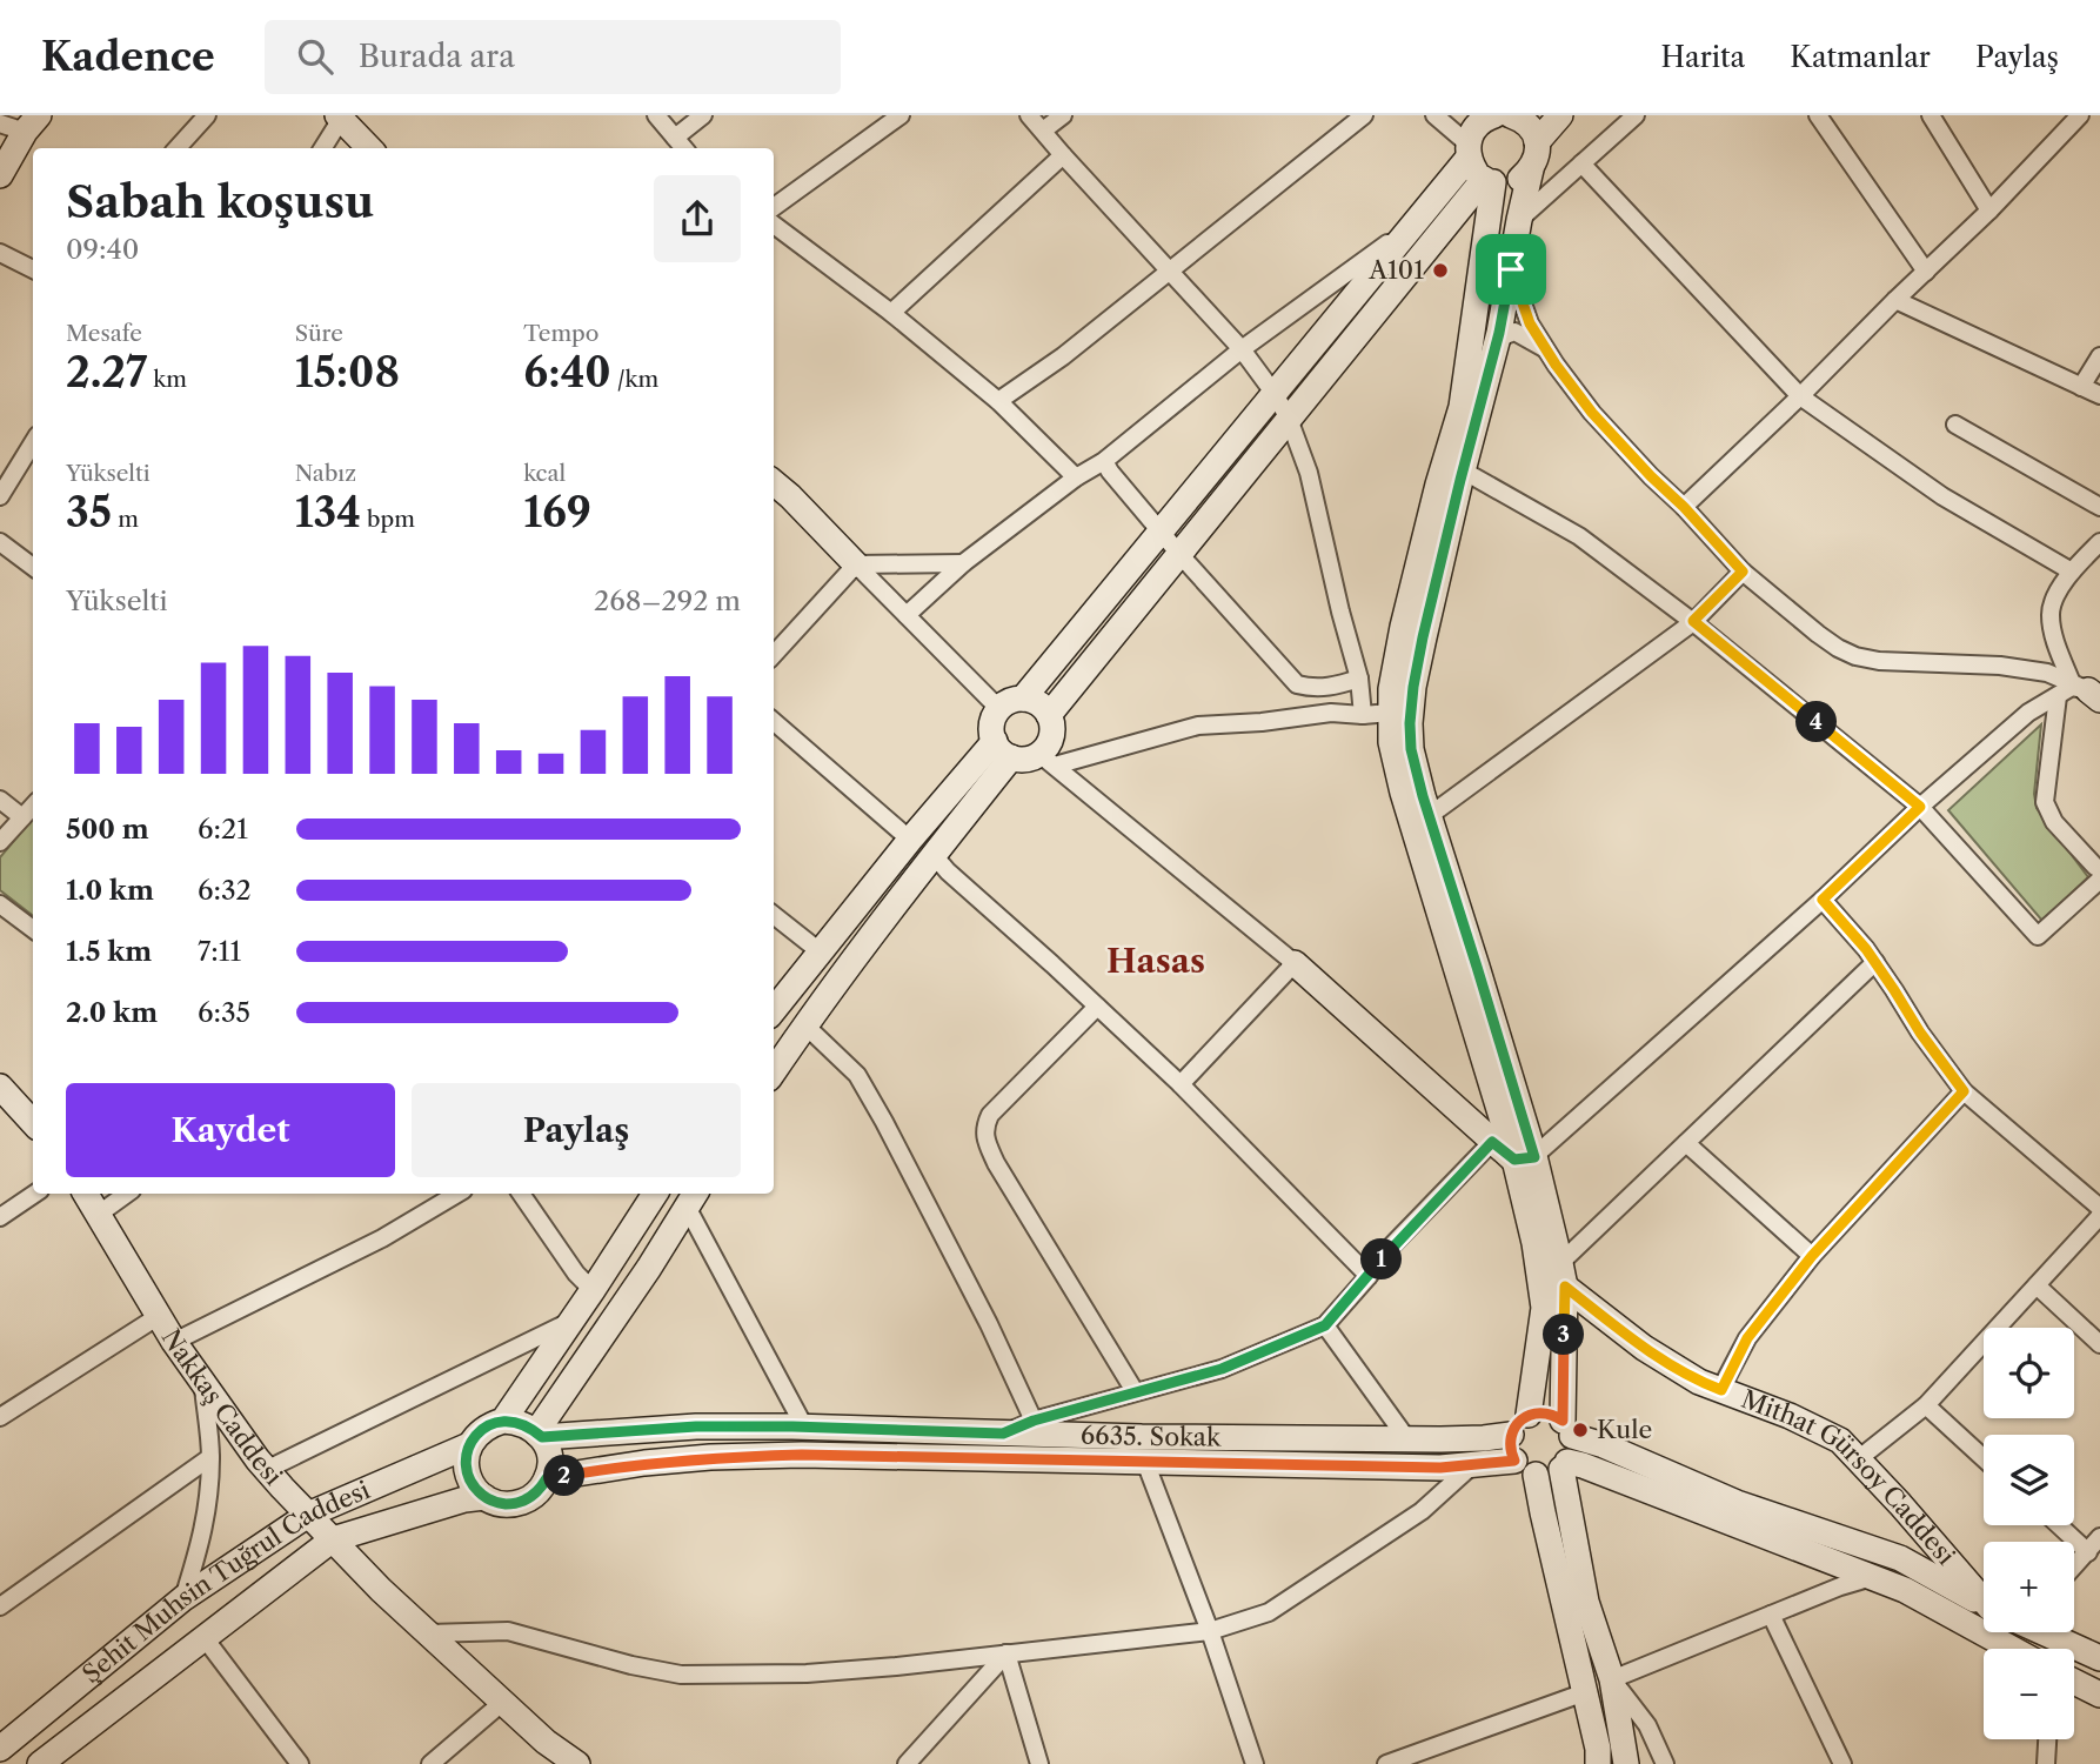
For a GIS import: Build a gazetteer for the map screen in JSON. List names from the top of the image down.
{
  "streets": {
    "main road": [
      "Nakkaş Caddesi",
      "6635. Sokak",
      "Mithat Gürsoy Caddesi",
      "Şehit Muhsin Tuğrul Caddesi"
    ]
  },
  "crossings": [
    ["Nakkaş Caddesi", "Şehit Muhsin Tuğrul Caddesi"],
    ["6635. Sokak", "Mithat Gürsoy Caddesi"],
    ["6635. Sokak", "Şehit Muhsin Tuğrul Caddesi"]
  ],
  "districts": ["Hasas"],
  "places": ["A101", "Kule"],
  "page": {
    "header": "Kadence",
    "search": "Burada ara",
    "nav": ["Harita", "Katmanlar", "Paylaş"],
    "heading": ["Sabah koşusu", "09:40"],
    "stats": [
      ["Mesafe", "2.27 km"],
      ["Süre", "15:08"],
      ["Tempo", "6:40 /km"],
      ["Yükselti", "35 m"],
      ["Nabız", "134 bpm"],
      ["kcal", "169"]
    ],
    "chart": ["Yükselti", "268–292 m"],
    "pins": [
      "4",
      "1",
      "3",
      "2"
    ],
    "list": [
      {
        "name": "500 m",
        "note": "6:21"
      },
      {
        "name": "1.0 km",
        "note": "6:32"
      },
      {
        "name": "1.5 km",
        "note": "7:11"
      },
      {
        "name": "2.0 km",
        "note": "6:35"
      }
    ],
    "buttons": ["Kaydet", "Paylaş"],
    "map_buttons": ["+", "−"]
  }
}
